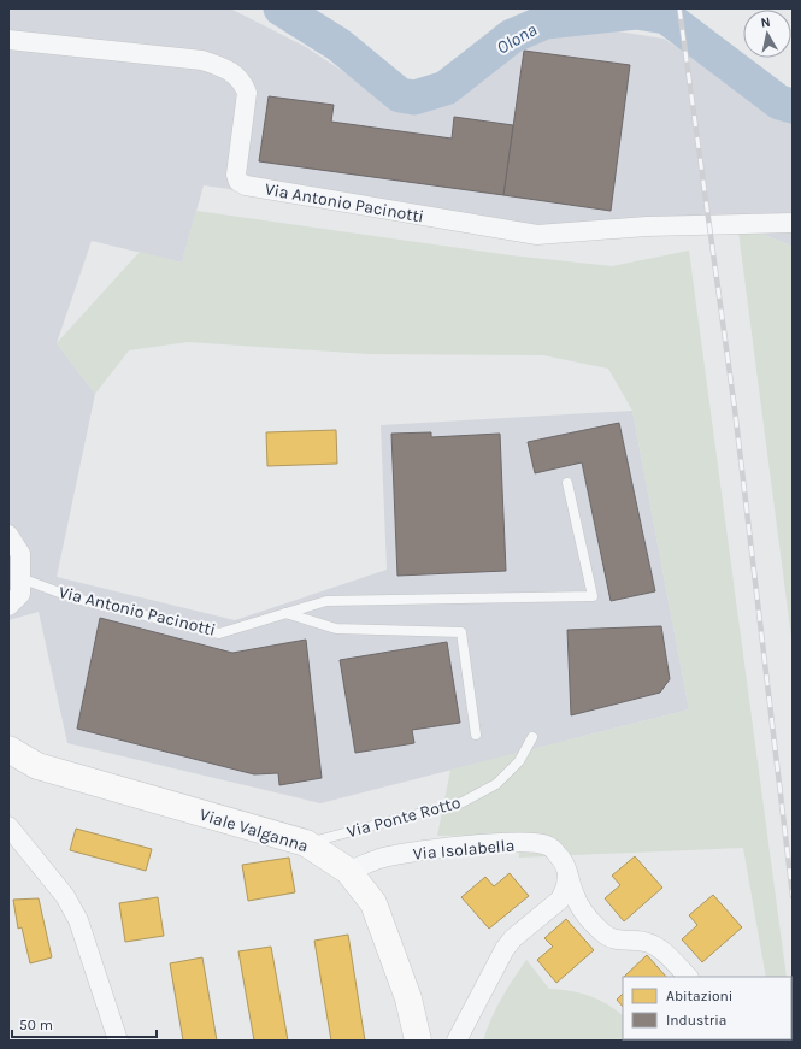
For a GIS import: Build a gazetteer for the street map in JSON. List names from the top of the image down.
{
  "streets": {
    "main road": ["Viale Valganna"],
    "street": ["Via Antonio Pacinotti", "Via Isolabella"],
    "lane": ["Via Ponte Rotto"]
  },
  "crossings": [
    ["Via Ponte Rotto", "Viale Valganna"],
    ["Viale Valganna", "Via Isolabella"]
  ],
  "water": ["Olona"],
  "legend": ["Abitazioni", "Industria"],
  "scale_bar": "50 m",
  "north": "top"
}
